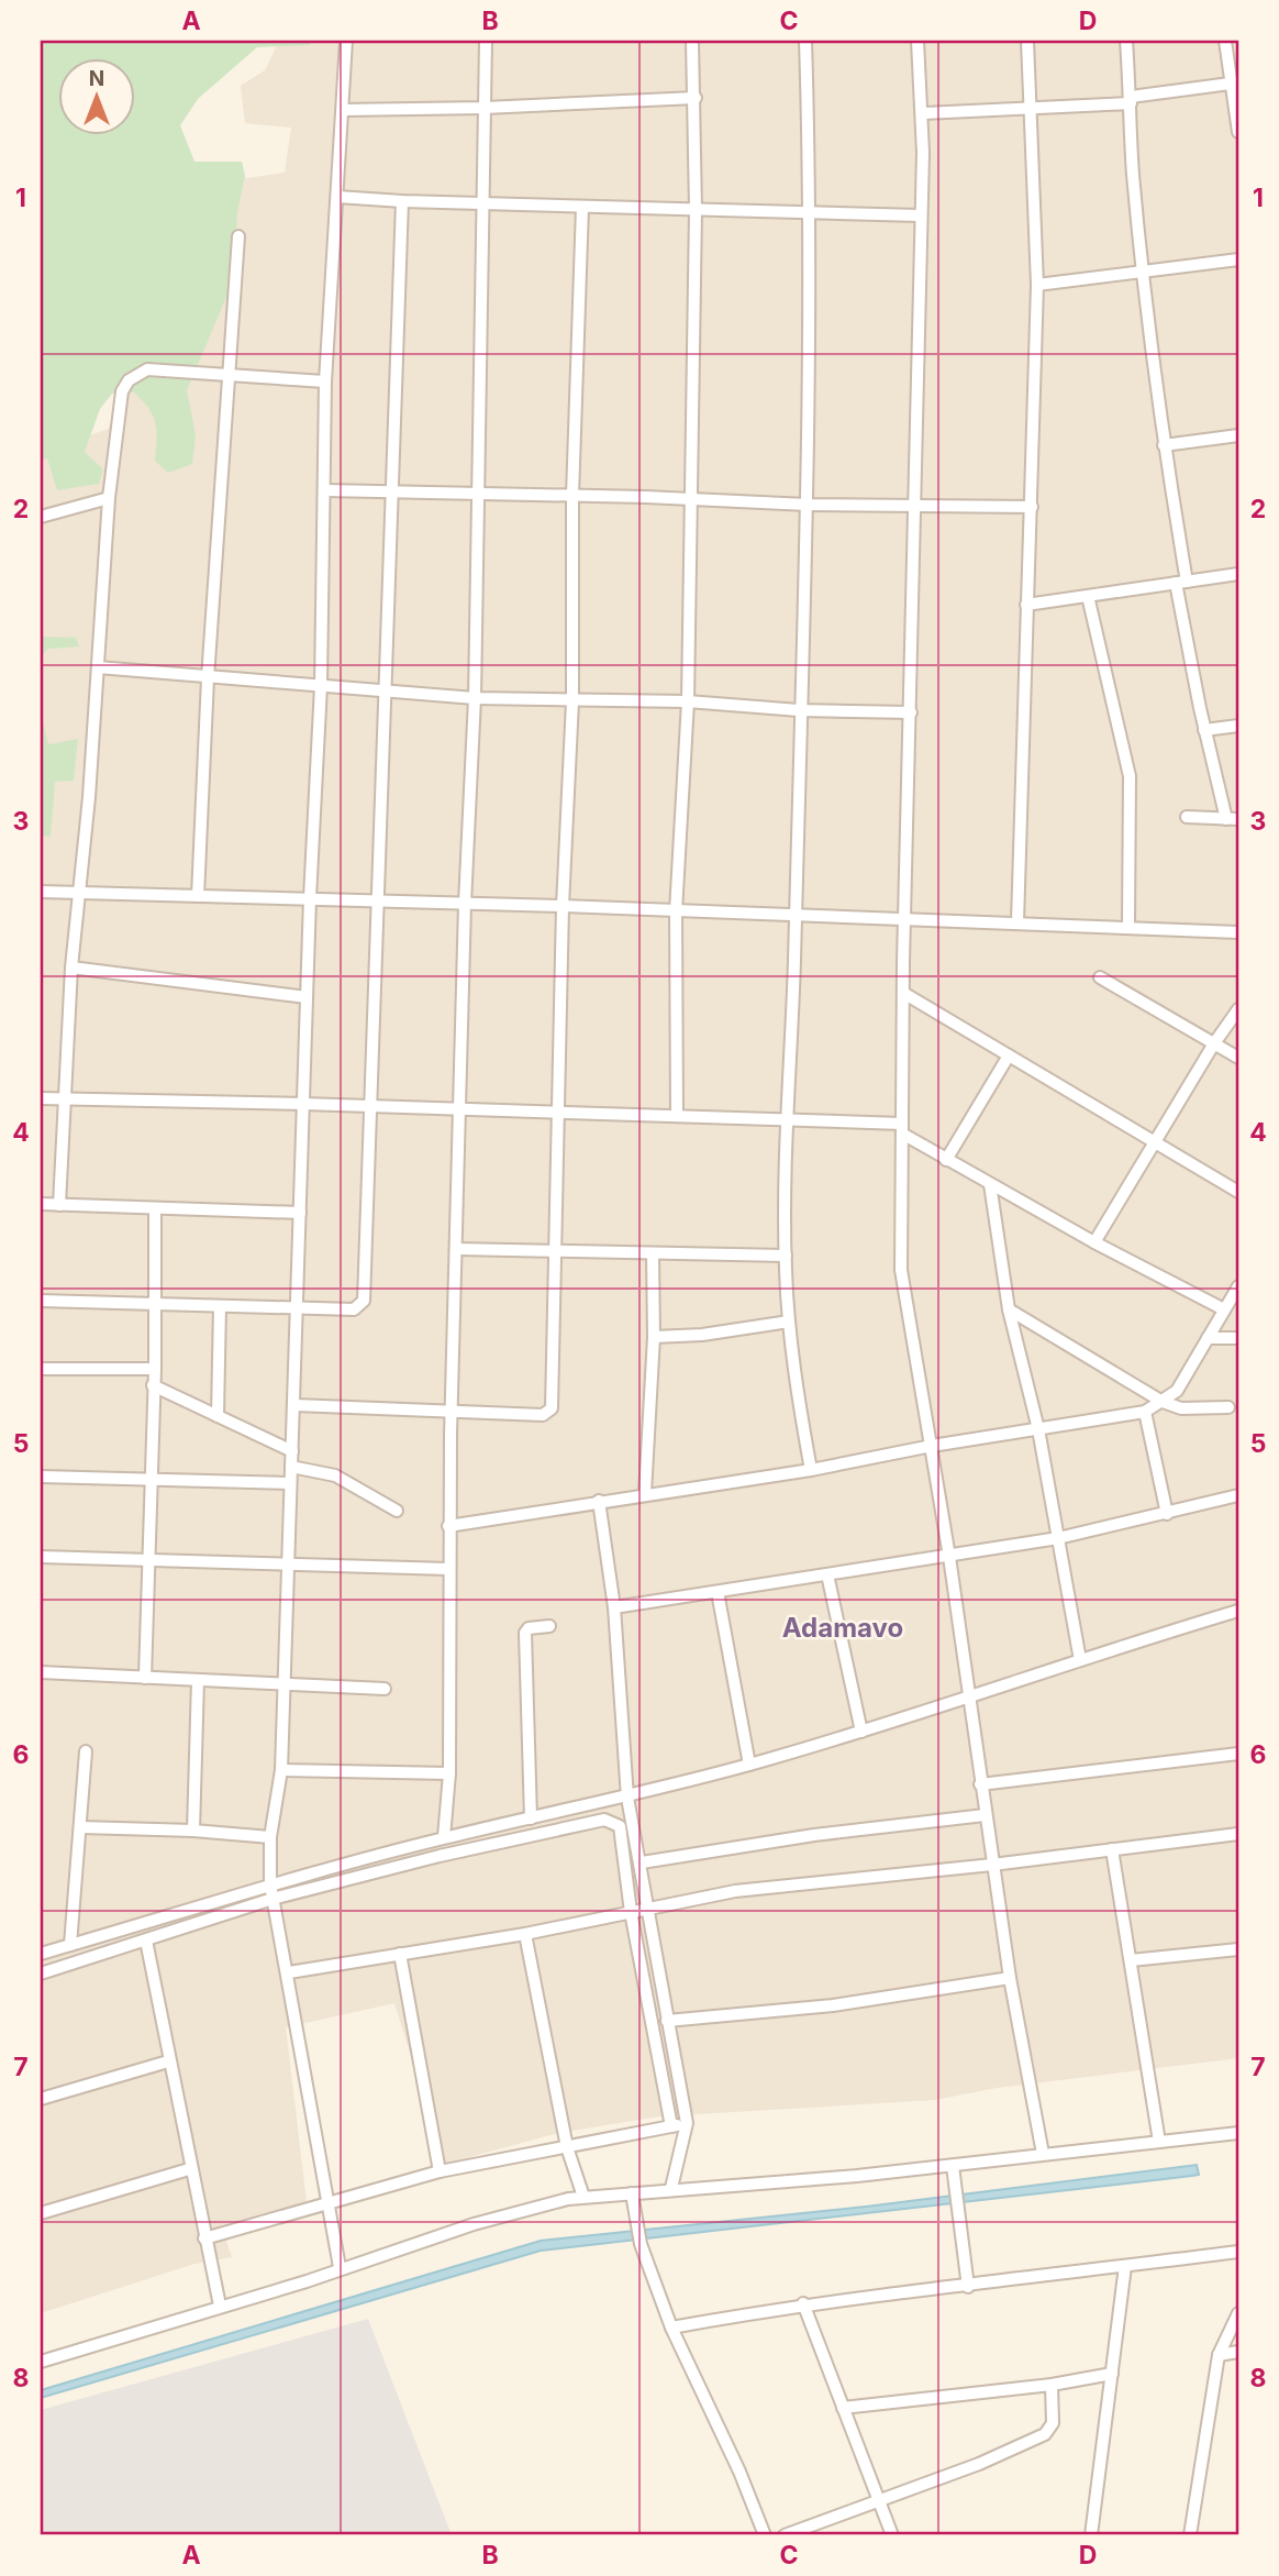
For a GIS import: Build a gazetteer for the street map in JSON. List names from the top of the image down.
{
  "districts": ["Adamavo"],
  "north": "top",
  "grid": {
    "columns": [
      "A",
      "B",
      "C",
      "D"
    ],
    "rows": [
      "1",
      "2",
      "3",
      "4",
      "5",
      "6",
      "7",
      "8"
    ]
  }
}
